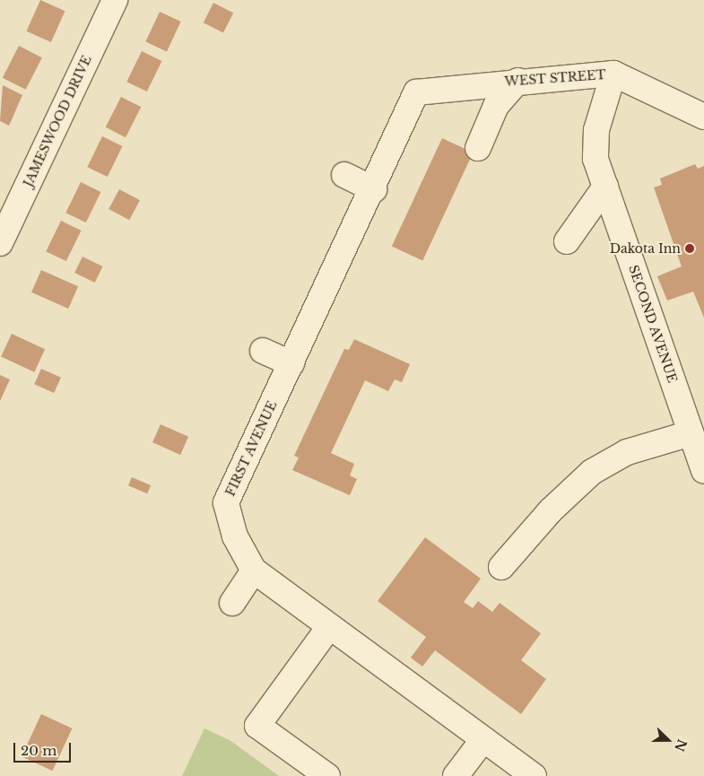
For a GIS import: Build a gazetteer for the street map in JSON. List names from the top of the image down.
{
  "streets": {
    "street": [
      "WEST STREET",
      "JAMESWOOD DRIVE",
      "SECOND AVENUE",
      "FIRST AVENUE"
    ]
  },
  "crossings": [
    ["WEST STREET", "SECOND AVENUE"],
    ["WEST STREET", "FIRST AVENUE"]
  ],
  "places": ["Dakota Inn"],
  "scale_bar": "20 m",
  "north": "right"
}
